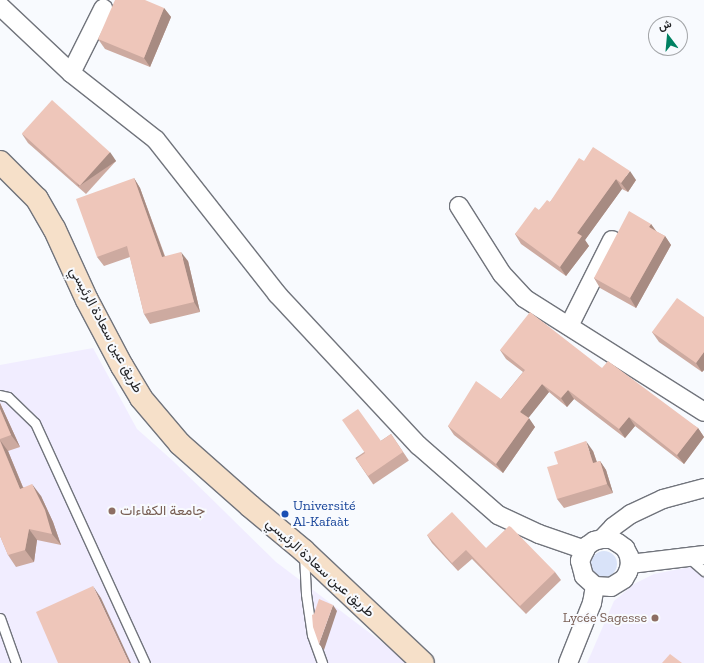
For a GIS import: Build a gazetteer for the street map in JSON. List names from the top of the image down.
{
  "streets": {
    "street": ["طريق عين سعادة الرئيسي"]
  },
  "places": ["جامعة الكفاءات", "Université Al-Kafaàt", "Lycée Sagesse"],
  "north": "top"
}
